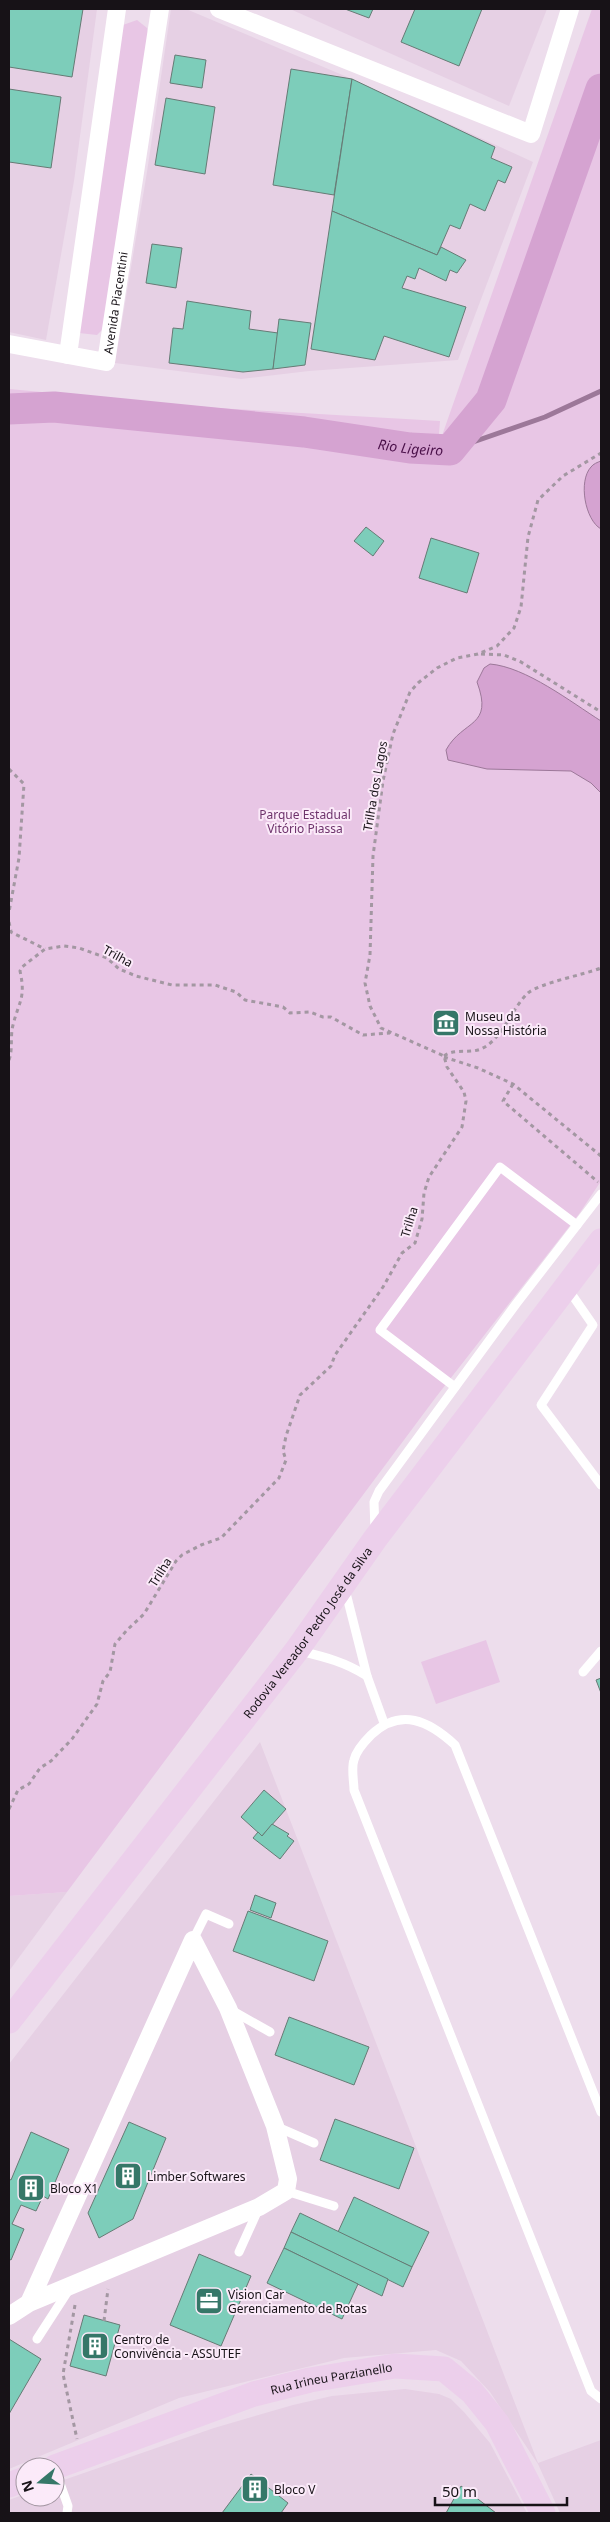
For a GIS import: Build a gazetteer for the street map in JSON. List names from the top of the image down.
{
  "streets": {
    "main road": ["Rodovia Vereador Pedro José da Silva", "Rua Irineu Parzianello"],
    "street": ["Avenida Piacentini"],
    "path": ["Trilha dos Lagos", "Trilha"]
  },
  "crossings": [
    ["Trilha dos Lagos", "Trilha"]
  ],
  "water": ["Rio Ligeiro"],
  "parks": ["Parque Estadual Vitório Piassa"],
  "places": {
    "museum": ["Museu da Nossa História"],
    "building": [
      "Limber Softwares",
      "Bloco X1",
      "Centro de Convivência - ASSUTEF",
      "Bloco V"
    ],
    "office": ["Vision Car Gerenciamento de Rotas"]
  },
  "scale_bar": "50 m",
  "north": "left"
}
